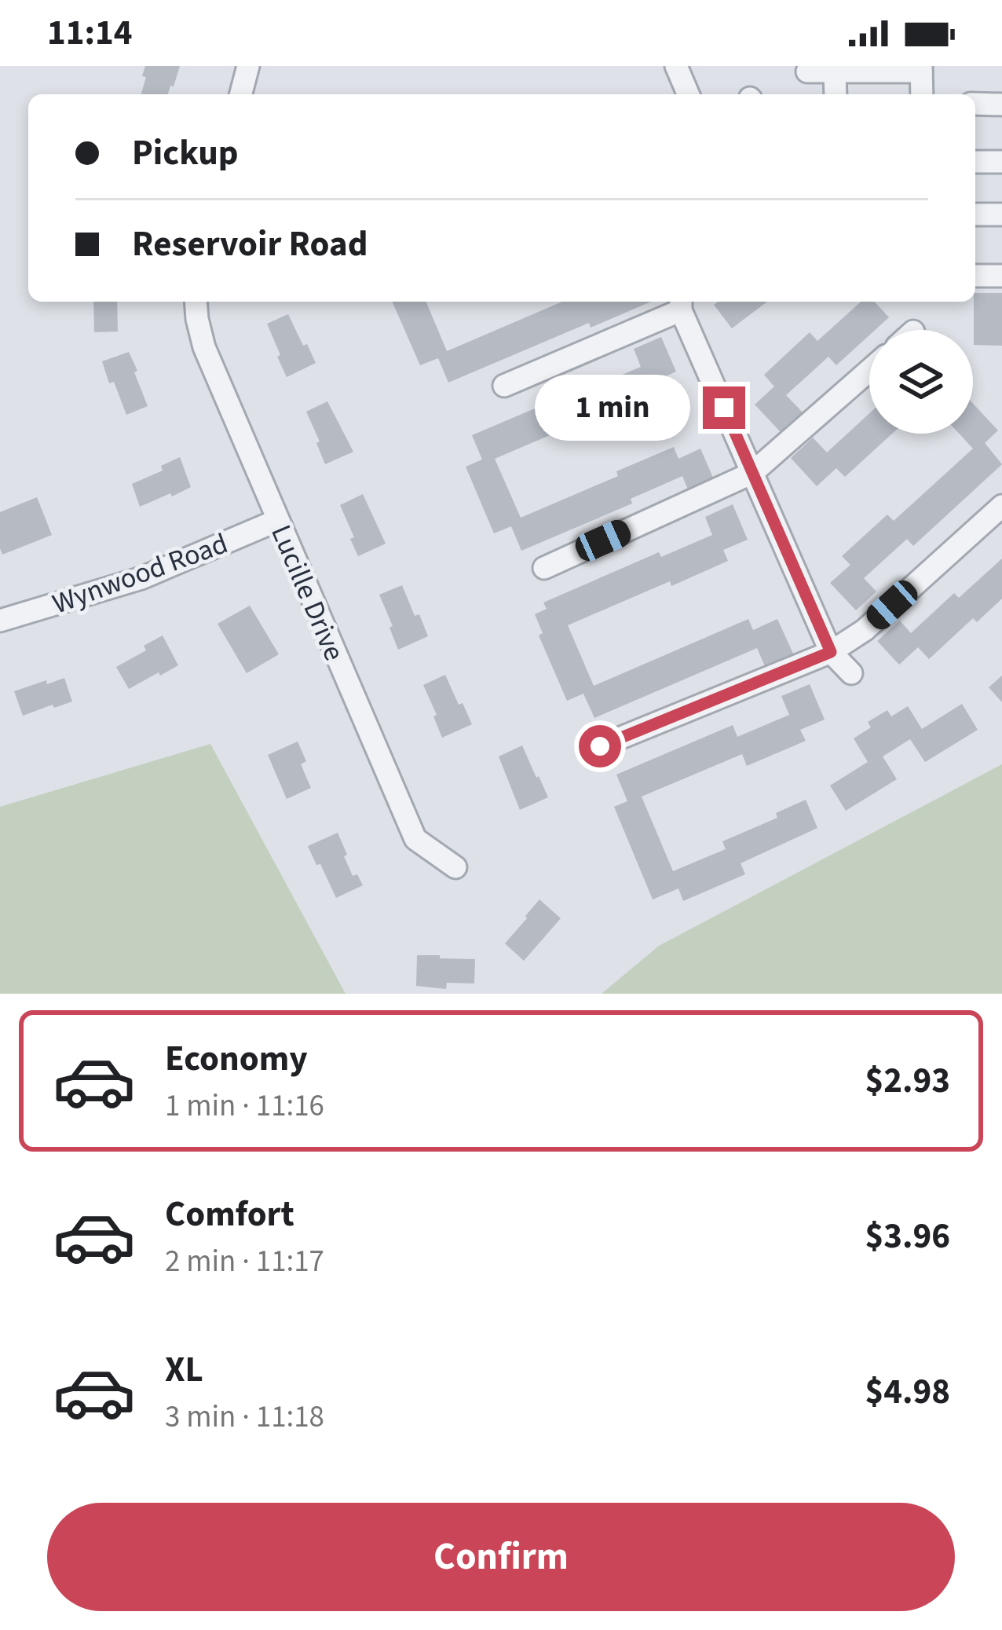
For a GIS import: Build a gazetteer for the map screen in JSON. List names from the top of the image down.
{
  "streets": {
    "street": ["Wynwood Road", "Lucille Drive"]
  },
  "crossings": [
    ["Wynwood Road", "Lucille Drive"]
  ],
  "page": {
    "status": "11:14",
    "banner": ["Pickup", "Reservoir Road"],
    "bubble": "1 min",
    "list": [
      {
        "name": "Economy",
        "note": "1 min · 11:16",
        "value": "$2.93"
      },
      {
        "name": "Comfort",
        "note": "2 min · 11:17",
        "value": "$3.96"
      },
      {
        "name": "XL",
        "note": "3 min · 11:18",
        "value": "$4.98"
      }
    ],
    "buttons": "Confirm"
  }
}
